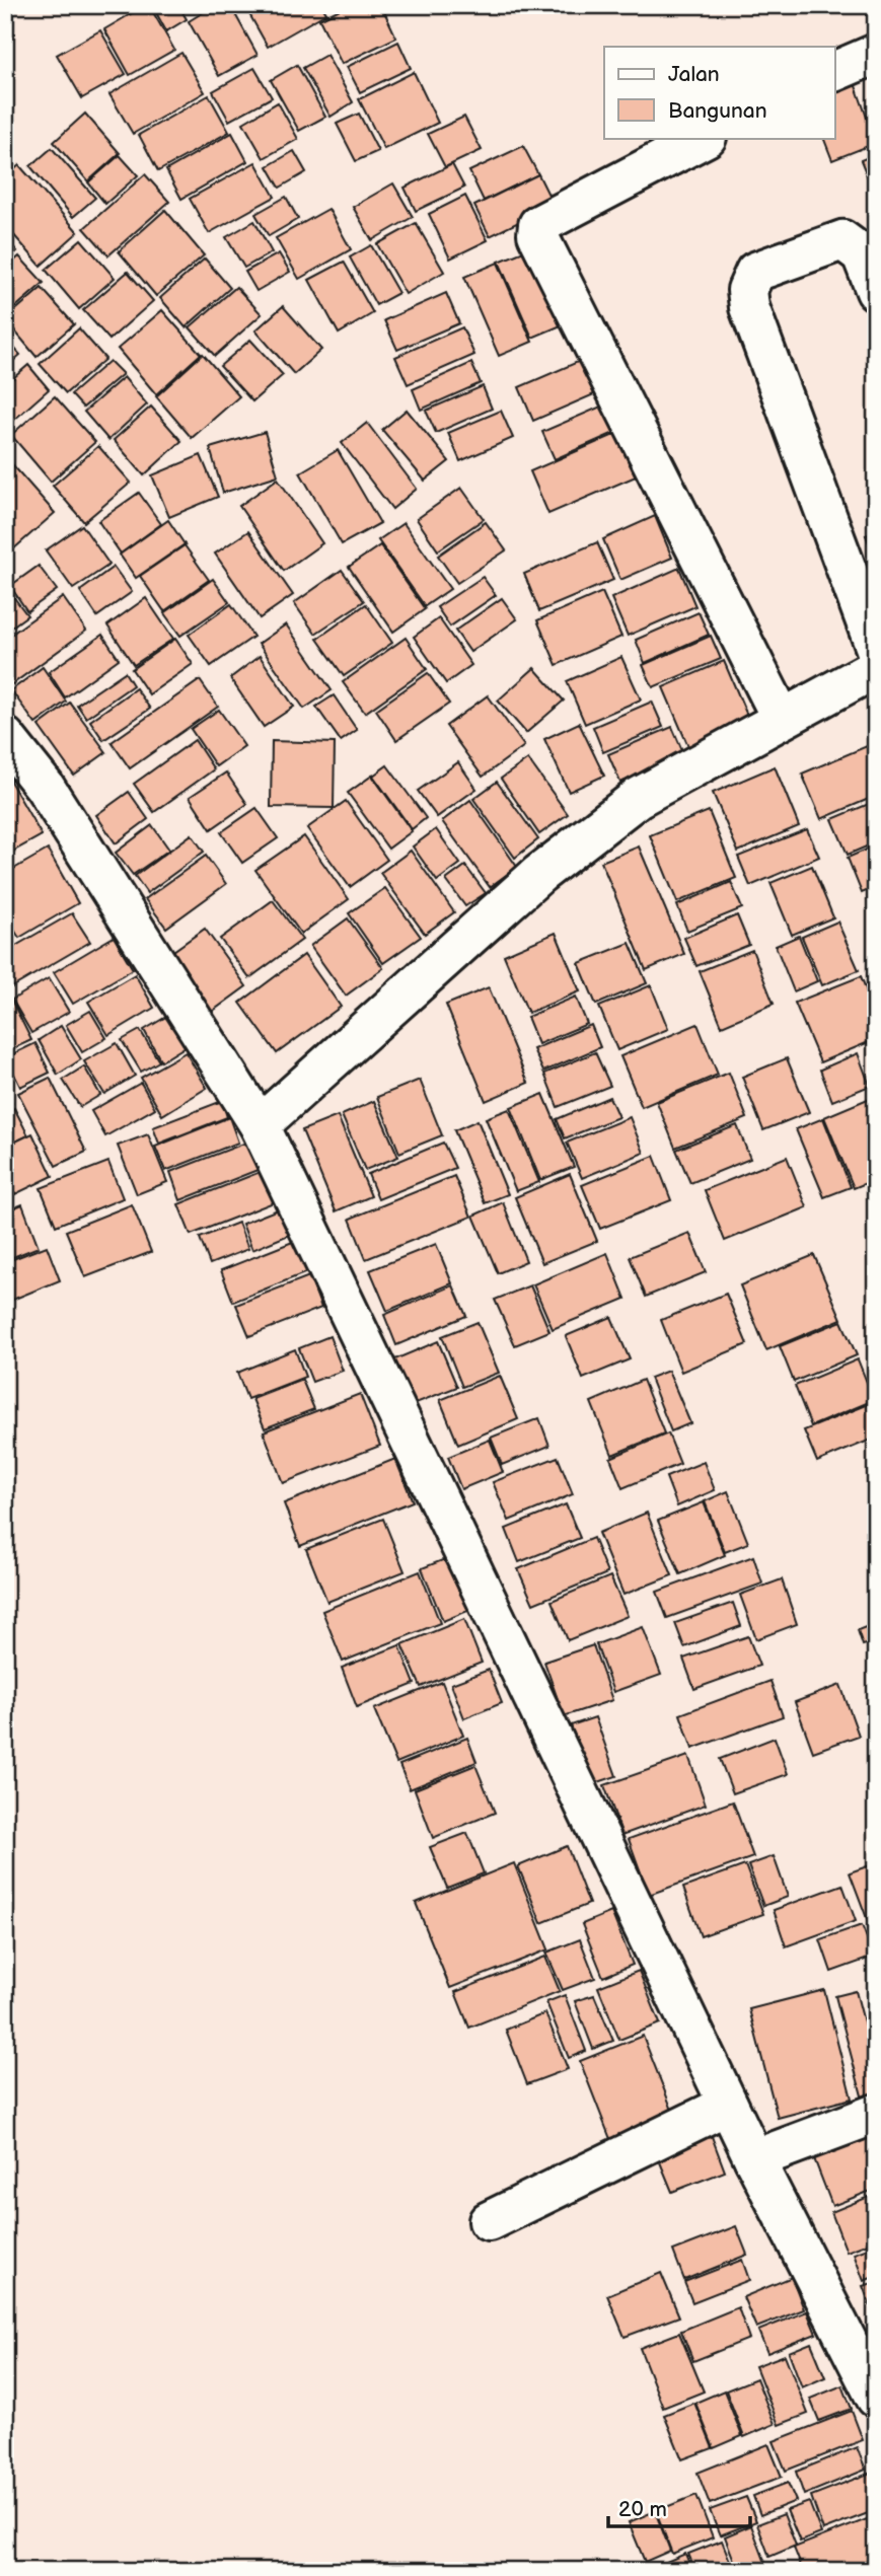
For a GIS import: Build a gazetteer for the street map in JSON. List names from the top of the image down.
{
  "legend": ["Jalan", "Bangunan"],
  "scale_bar": "20 m"
}
